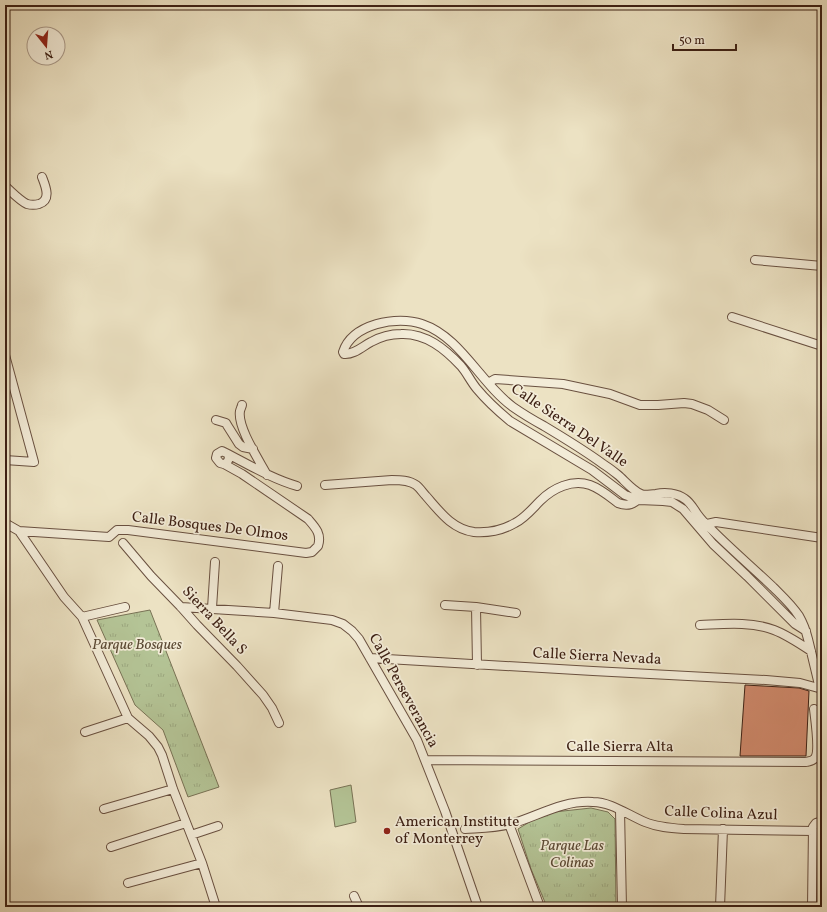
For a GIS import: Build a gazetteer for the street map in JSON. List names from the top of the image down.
{
  "streets": {
    "street": [
      "Calle Sierra Del Valle",
      "Calle Bosques De Olmos",
      "Sierra Bella S",
      "Calle Sierra Nevada",
      "Calle Perseverancia",
      "Calle Sierra Alta",
      "Calle Colina Azul"
    ]
  },
  "crossings": [
    ["Calle Sierra Del Valle", "Calle Sierra Nevada"],
    ["Sierra Bella S", "Calle Perseverancia"],
    ["Calle Sierra Nevada", "Calle Perseverancia"],
    ["Calle Perseverancia", "Calle Sierra Alta"]
  ],
  "parks": ["Parque Bosques", "Parque Las Colinas"],
  "places": ["American Institute of Monterrey"],
  "scale_bar": "50 m",
  "north": "bottom"
}
